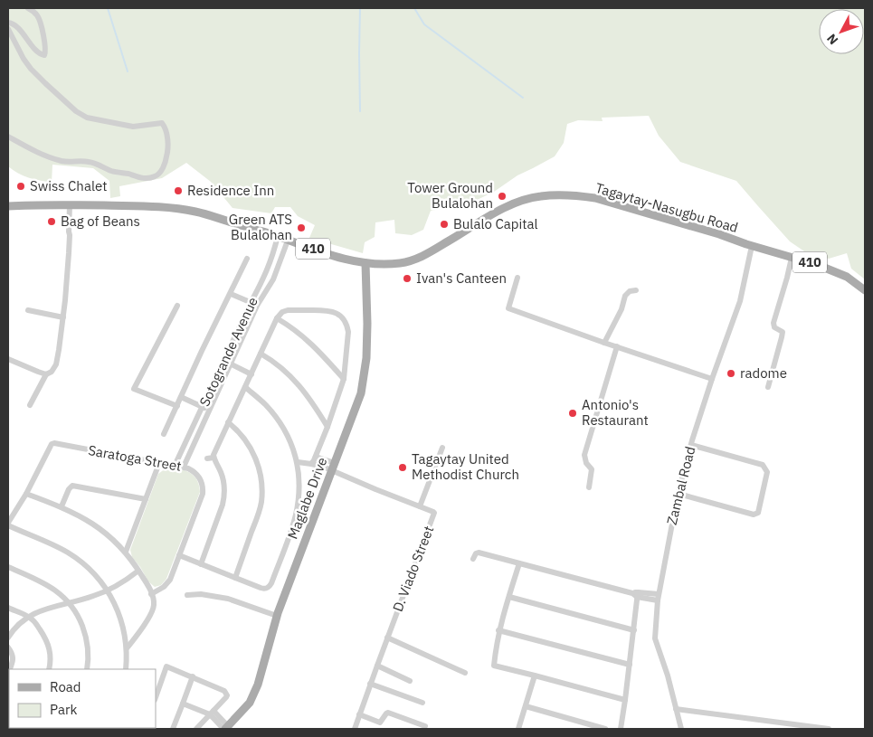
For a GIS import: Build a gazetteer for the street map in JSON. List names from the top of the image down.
{
  "streets": {
    "main road": ["Tagaytay-Nasugbu Road", "410", "Maglabe Drive"],
    "street": [
      "Sotogrande Avenue",
      "Saratoga Street",
      "Zambal Road",
      "D. Viado Street"
    ]
  },
  "crossings": [
    ["Tagaytay-Nasugbu Road", "Sotogrande Avenue"],
    ["Tagaytay-Nasugbu Road", "Zambal Road"],
    ["Tagaytay-Nasugbu Road", "Maglabe Drive"],
    ["Sotogrande Avenue", "Saratoga Street"],
    ["Maglabe Drive", "D. Viado Street"]
  ],
  "places": [
    "Swiss Chalet",
    "Residence Inn",
    "Tower Ground Bulalohan",
    "Bag of Beans",
    "Bulalo Capital",
    "Green ATS Bulalohan",
    "Ivan's Canteen",
    "radome",
    "Antonio's Restaurant",
    "Tagaytay United Methodist Church"
  ],
  "legend": ["Road", "Park"],
  "north": "bottom left"
}
